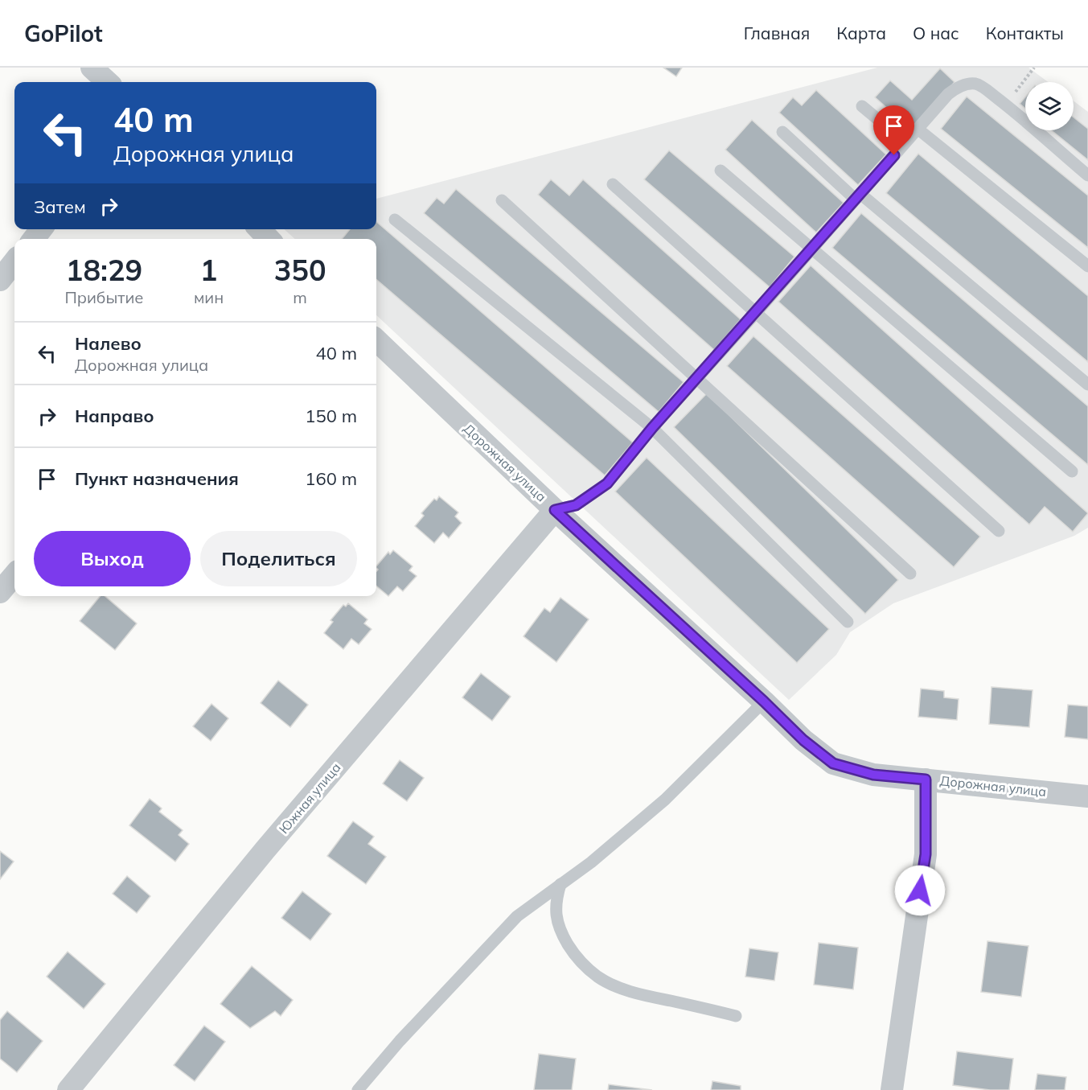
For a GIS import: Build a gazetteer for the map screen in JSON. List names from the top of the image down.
{
  "streets": {
    "street": ["Дорожная улица", "Южная улица"]
  },
  "crossings": [
    ["Дорожная улица", "Южная улица"]
  ],
  "page": {
    "header": "GoPilot",
    "nav": [
      "Главная",
      "Карта",
      "О нас",
      "Контакты"
    ],
    "turn": ["40 m", "Дорожная улица"],
    "then": "Затем",
    "eta": [
      "18:29",
      "Прибытие",
      "1",
      "мин",
      "350",
      "m"
    ],
    "list": [
      {
        "name": "Налево",
        "note": "Дорожная улица",
        "value": "40 m"
      },
      {
        "name": "Направо",
        "value": "150 m"
      },
      {
        "name": "Пункт назначения",
        "value": "160 m"
      }
    ],
    "buttons": ["Выход", "Поделиться"]
  }
}
